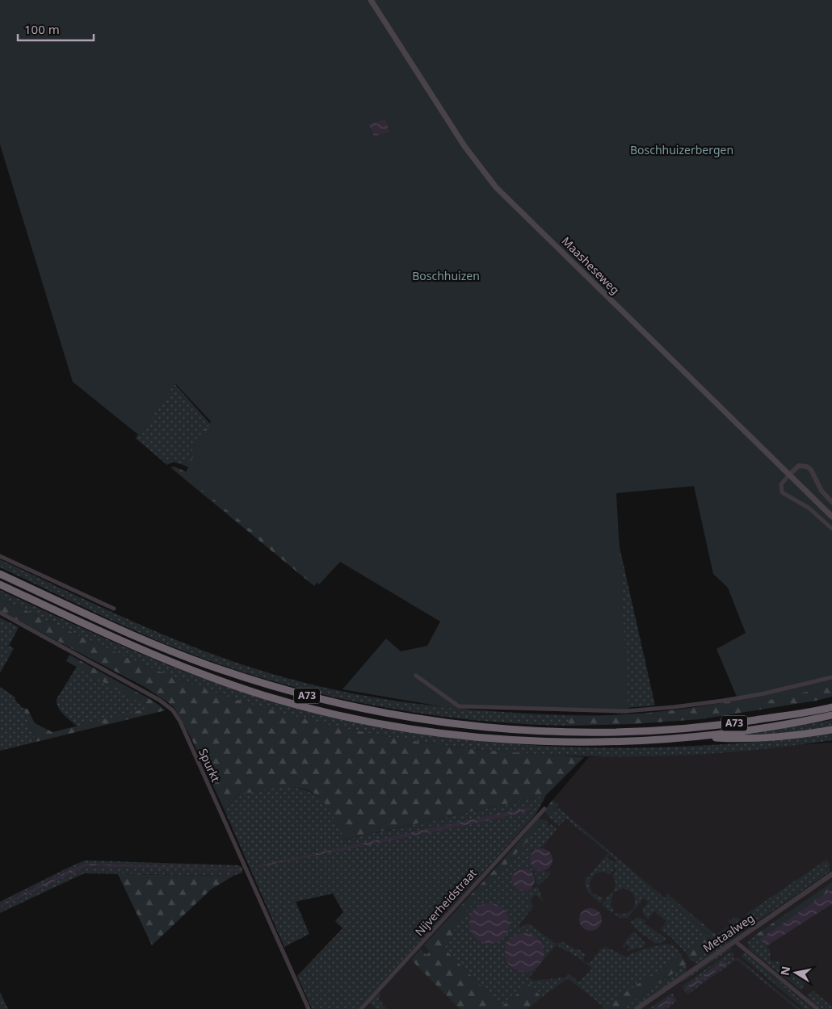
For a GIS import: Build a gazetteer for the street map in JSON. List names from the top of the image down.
{
  "streets": {
    "highway": ["A73"],
    "main road": ["Maasheseweg"],
    "street": ["Spurkt", "Nijverheidstraat", "Metaalweg"]
  },
  "parks": ["Boschhuizerbergen", "Boschhuizen"],
  "scale_bar": "100 m",
  "north": "left"
}
